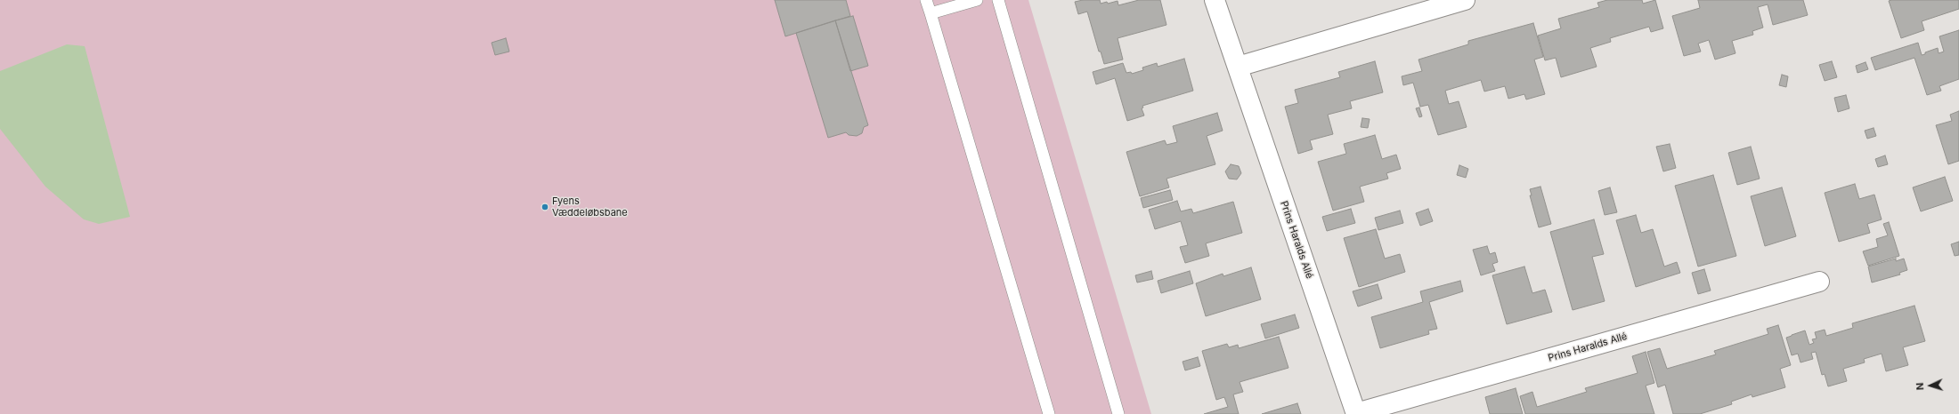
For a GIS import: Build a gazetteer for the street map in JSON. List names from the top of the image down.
{
  "streets": {
    "street": ["Prins Haralds Allé"]
  },
  "places": ["Fyens Væddeløbsbane"],
  "north": "left"
}
